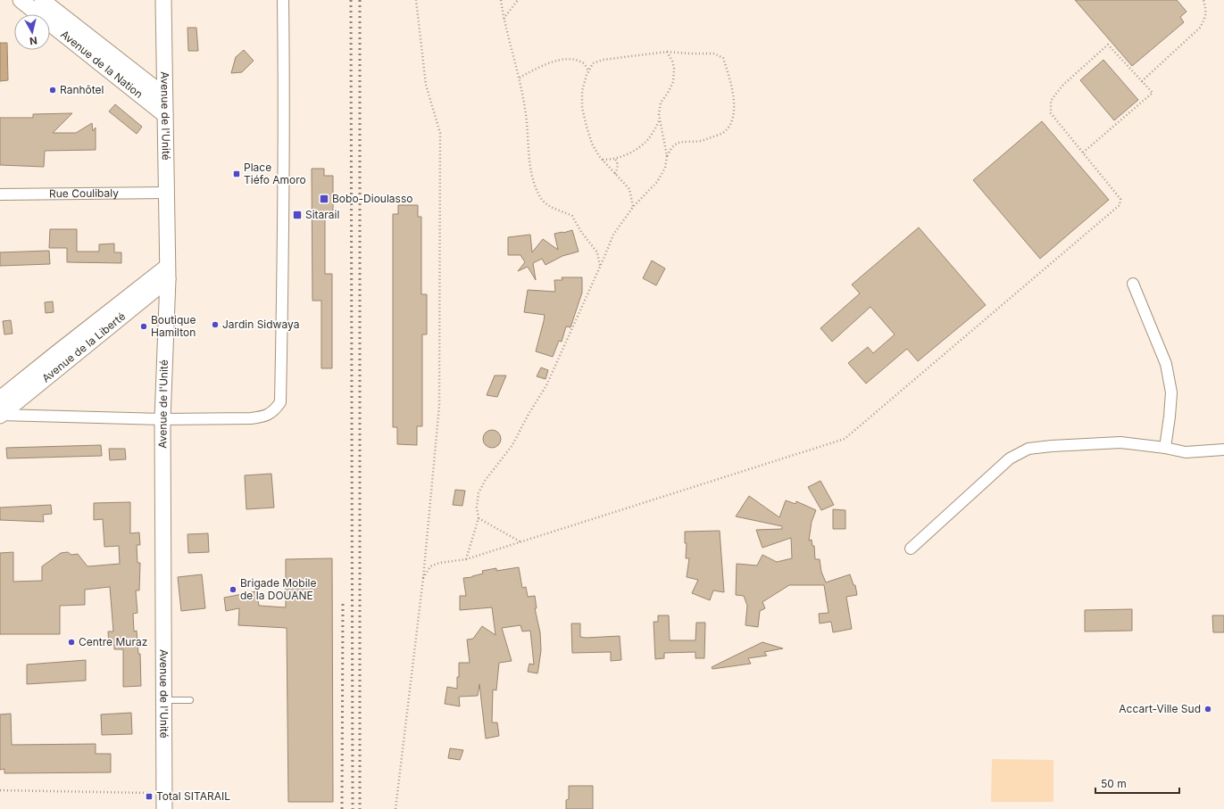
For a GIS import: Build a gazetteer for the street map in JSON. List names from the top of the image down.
{
  "streets": {
    "main road": ["Avenue de la Nation", "Avenue de l'Unité", "Avenue de la Liberté"],
    "street": ["Rue Coulibaly"]
  },
  "crossings": [
    ["Avenue de la Nation", "Avenue de l'Unité"],
    ["Avenue de l'Unité", "Rue Coulibaly"],
    ["Avenue de l'Unité", "Avenue de la Liberté"]
  ],
  "places": {
    "other": [
      "Ranhôtel",
      "Jardin Sidwaya",
      "Boutique Hamilton",
      "Brigade Mobile de la DOUANE",
      "Centre Muraz",
      "Accart-Ville Sud"
    ],
    "transit": [
      "Place Tiéfo Amoro",
      "Bobo-Dioulasso",
      "Sitarail",
      "Total SITARAIL"
    ]
  },
  "scale_bar": "50 m",
  "north": "bottom"
}
